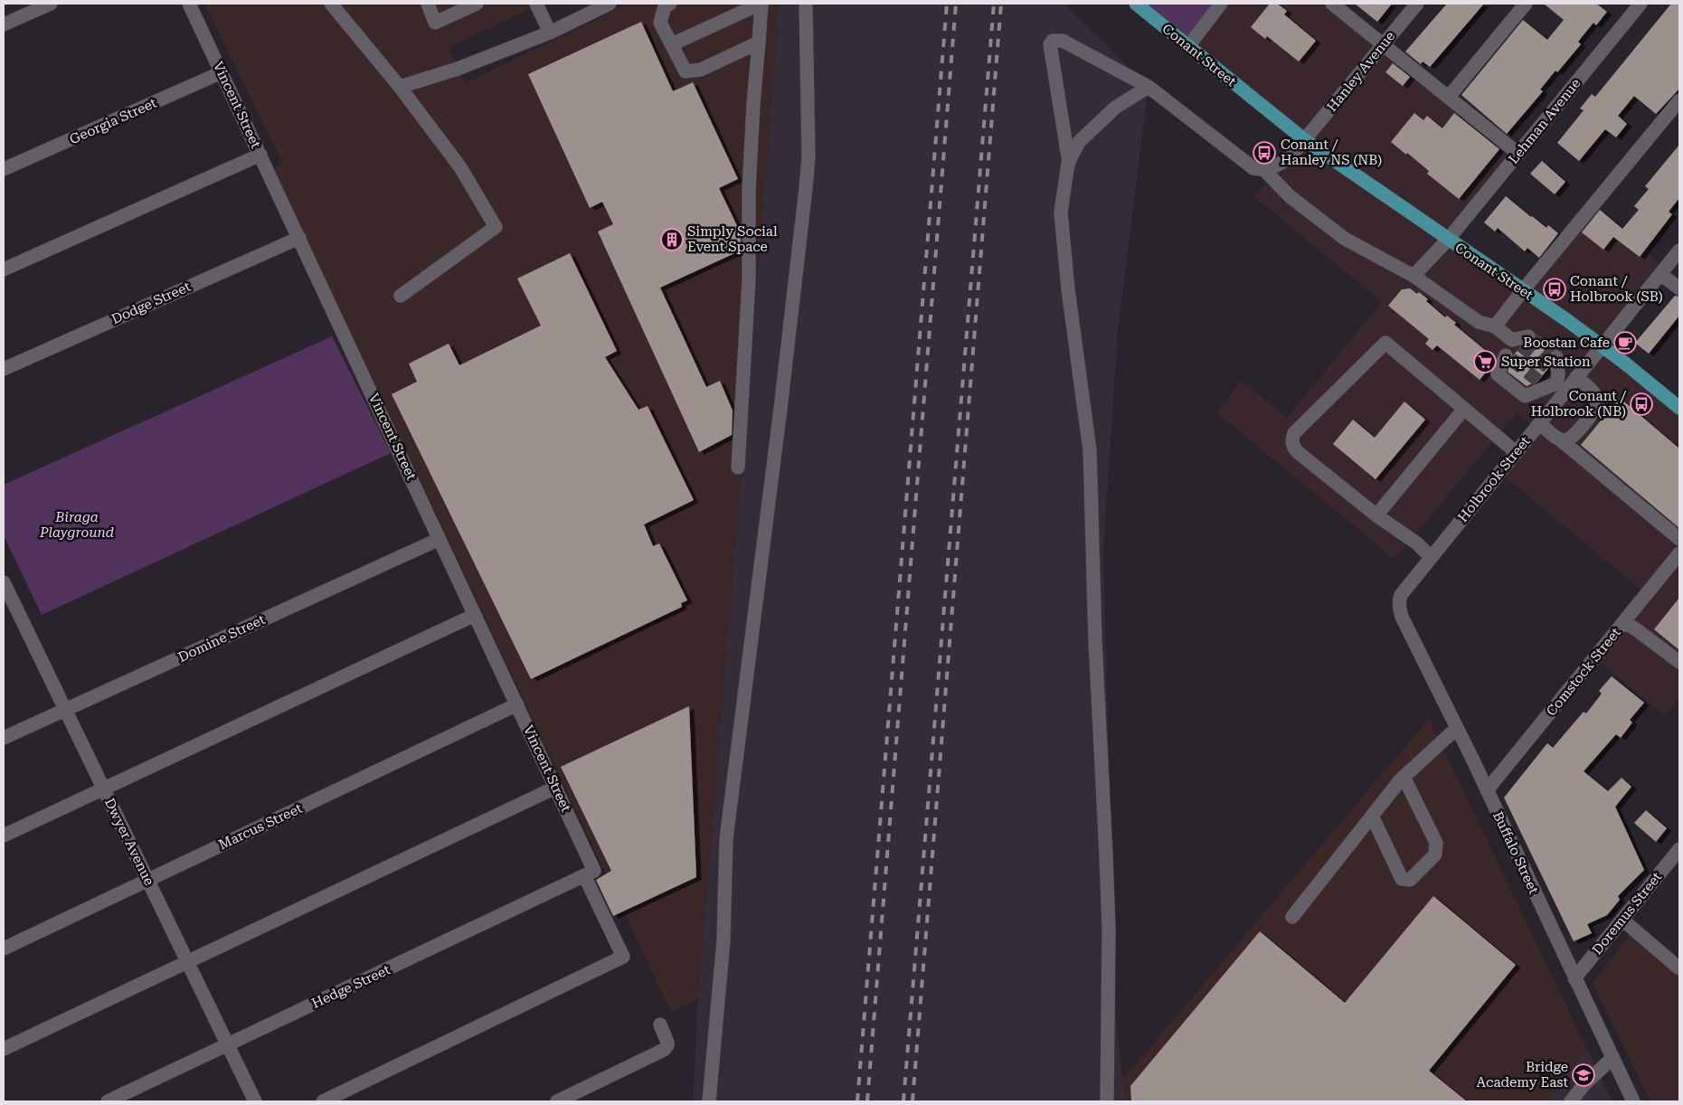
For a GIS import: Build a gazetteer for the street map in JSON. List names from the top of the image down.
{
  "streets": {
    "main road": ["Conant Street"],
    "street": [
      "Hanley Avenue",
      "Vincent Street",
      "Georgia Street",
      "Lehman Avenue",
      "Dodge Street",
      "Holbrook Street",
      "Domine Street",
      "Comstock Street",
      "Marcus Street",
      "Dwyer Avenue",
      "Buffalo Street",
      "Doremus Street",
      "Hedge Street"
    ]
  },
  "crossings": [
    ["Conant Street", "Hanley Avenue"],
    ["Conant Street", "Lehman Avenue"],
    ["Conant Street", "Holbrook Street"],
    ["Vincent Street", "Georgia Street"],
    ["Vincent Street", "Dodge Street"],
    ["Vincent Street", "Domine Street"],
    ["Vincent Street", "Marcus Street"],
    ["Vincent Street", "Hedge Street"],
    ["Holbrook Street", "Buffalo Street"],
    ["Domine Street", "Dwyer Avenue"],
    ["Comstock Street", "Buffalo Street"],
    ["Marcus Street", "Dwyer Avenue"],
    ["Dwyer Avenue", "Hedge Street"],
    ["Buffalo Street", "Doremus Street"]
  ],
  "parks": ["Biraga Playground"],
  "places": {
    "bus stop": ["Conant / Hanley NS (NB)", "Conant / Holbrook (SB)", "Conant / Holbrook (NB)"],
    "building": ["Simply Social Event Space"],
    "cafe": ["Boostan Cafe"],
    "supermarket": ["Super Station"],
    "school or university": ["Bridge Academy East"]
  }
}
